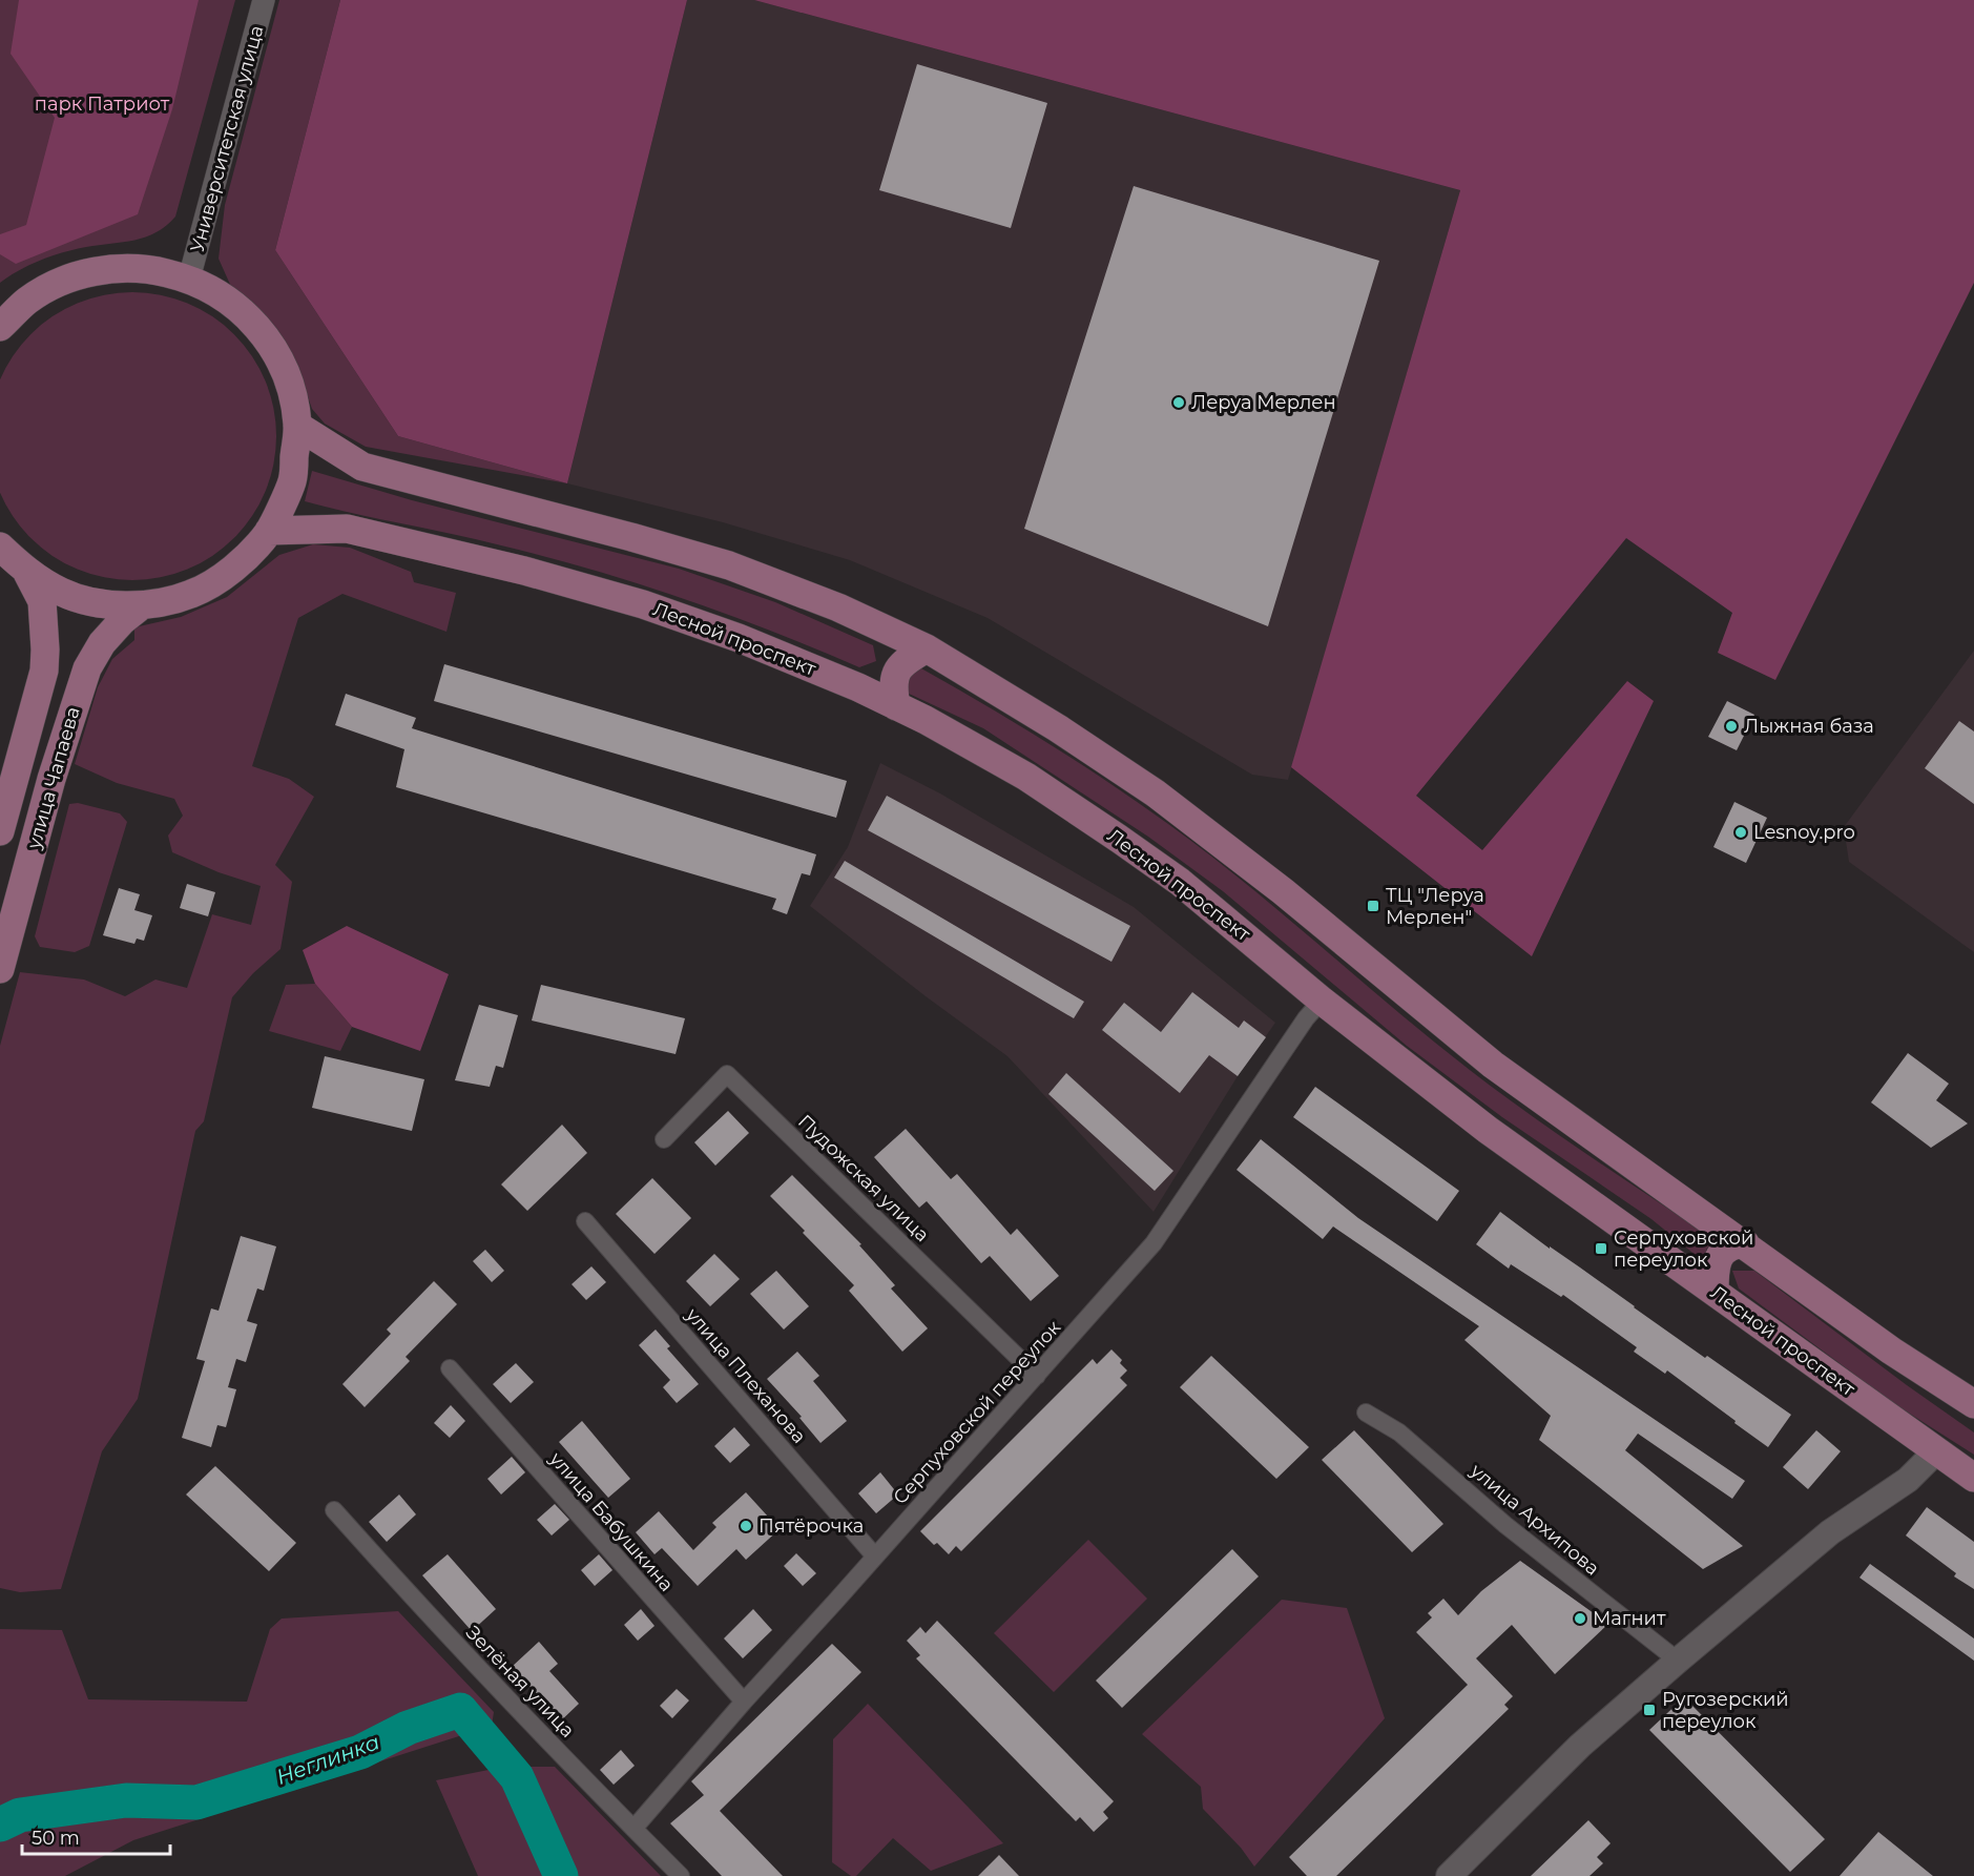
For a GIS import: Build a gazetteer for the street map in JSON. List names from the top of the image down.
{
  "streets": {
    "main road": ["Лесной проспект", "улица Чапаева"],
    "street": [
      "Университетская улица",
      "Пудожская улица",
      "улица Плеханова",
      "Серпуховской переулок",
      "улица Архипова",
      "улица Бабушкина",
      "Зелёная улица"
    ]
  },
  "crossings": [
    ["Лесной проспект", "Серпуховской переулок"],
    ["Пудожская улица", "Серпуховской переулок"],
    ["улица Плеханова", "Серпуховской переулок"],
    ["Серпуховской переулок", "улица Бабушкина"],
    ["Серпуховской переулок", "Зелёная улица"]
  ],
  "water": ["Неглинка"],
  "parks": ["парк Патриот"],
  "places": {
    "other": [
      "Леруа Мерлен",
      "Лыжная база",
      "Lesnoy.pro",
      "Пятёрочка",
      "Магнит"
    ],
    "transit": ["ТЦ \"Леруа Мерлен\"", "Серпуховской переулок", "Ругозерский переулок"]
  },
  "scale_bar": "50 m"
}
